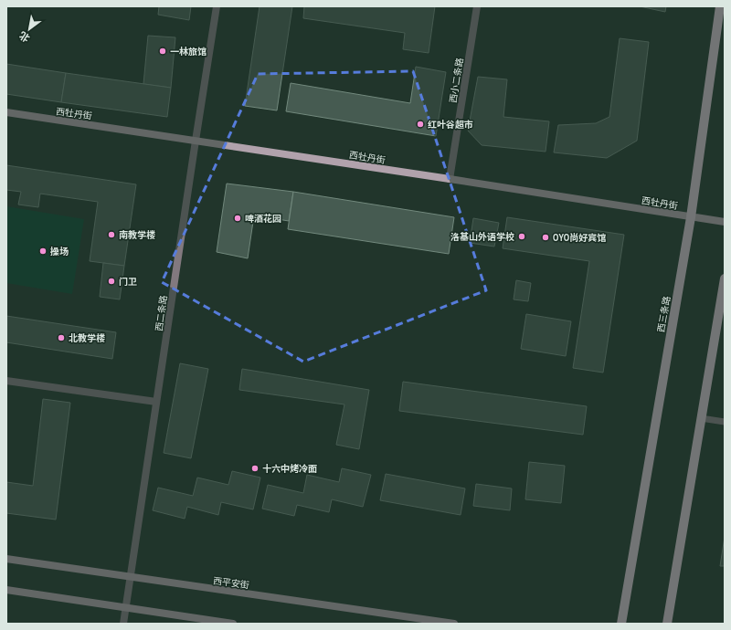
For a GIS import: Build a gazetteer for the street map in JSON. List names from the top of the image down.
{
  "streets": {
    "main road": ["西牡丹街", "西三条路", "西平安街"],
    "street": ["西小二条路", "西二条路"]
  },
  "crossings": [
    ["西小二条路", "西牡丹街"],
    ["西牡丹街", "西二条路"],
    ["西牡丹街", "西三条路"],
    ["西二条路", "西平安街"]
  ],
  "places": [
    "一林旅馆",
    "红叶谷超市",
    "啤酒花园",
    "南教学楼",
    "洛基山外语学校",
    "OYO尚好宾馆",
    "操场",
    "门卫",
    "北教学楼",
    "十六中烤冷面"
  ],
  "north": "bottom left"
}
